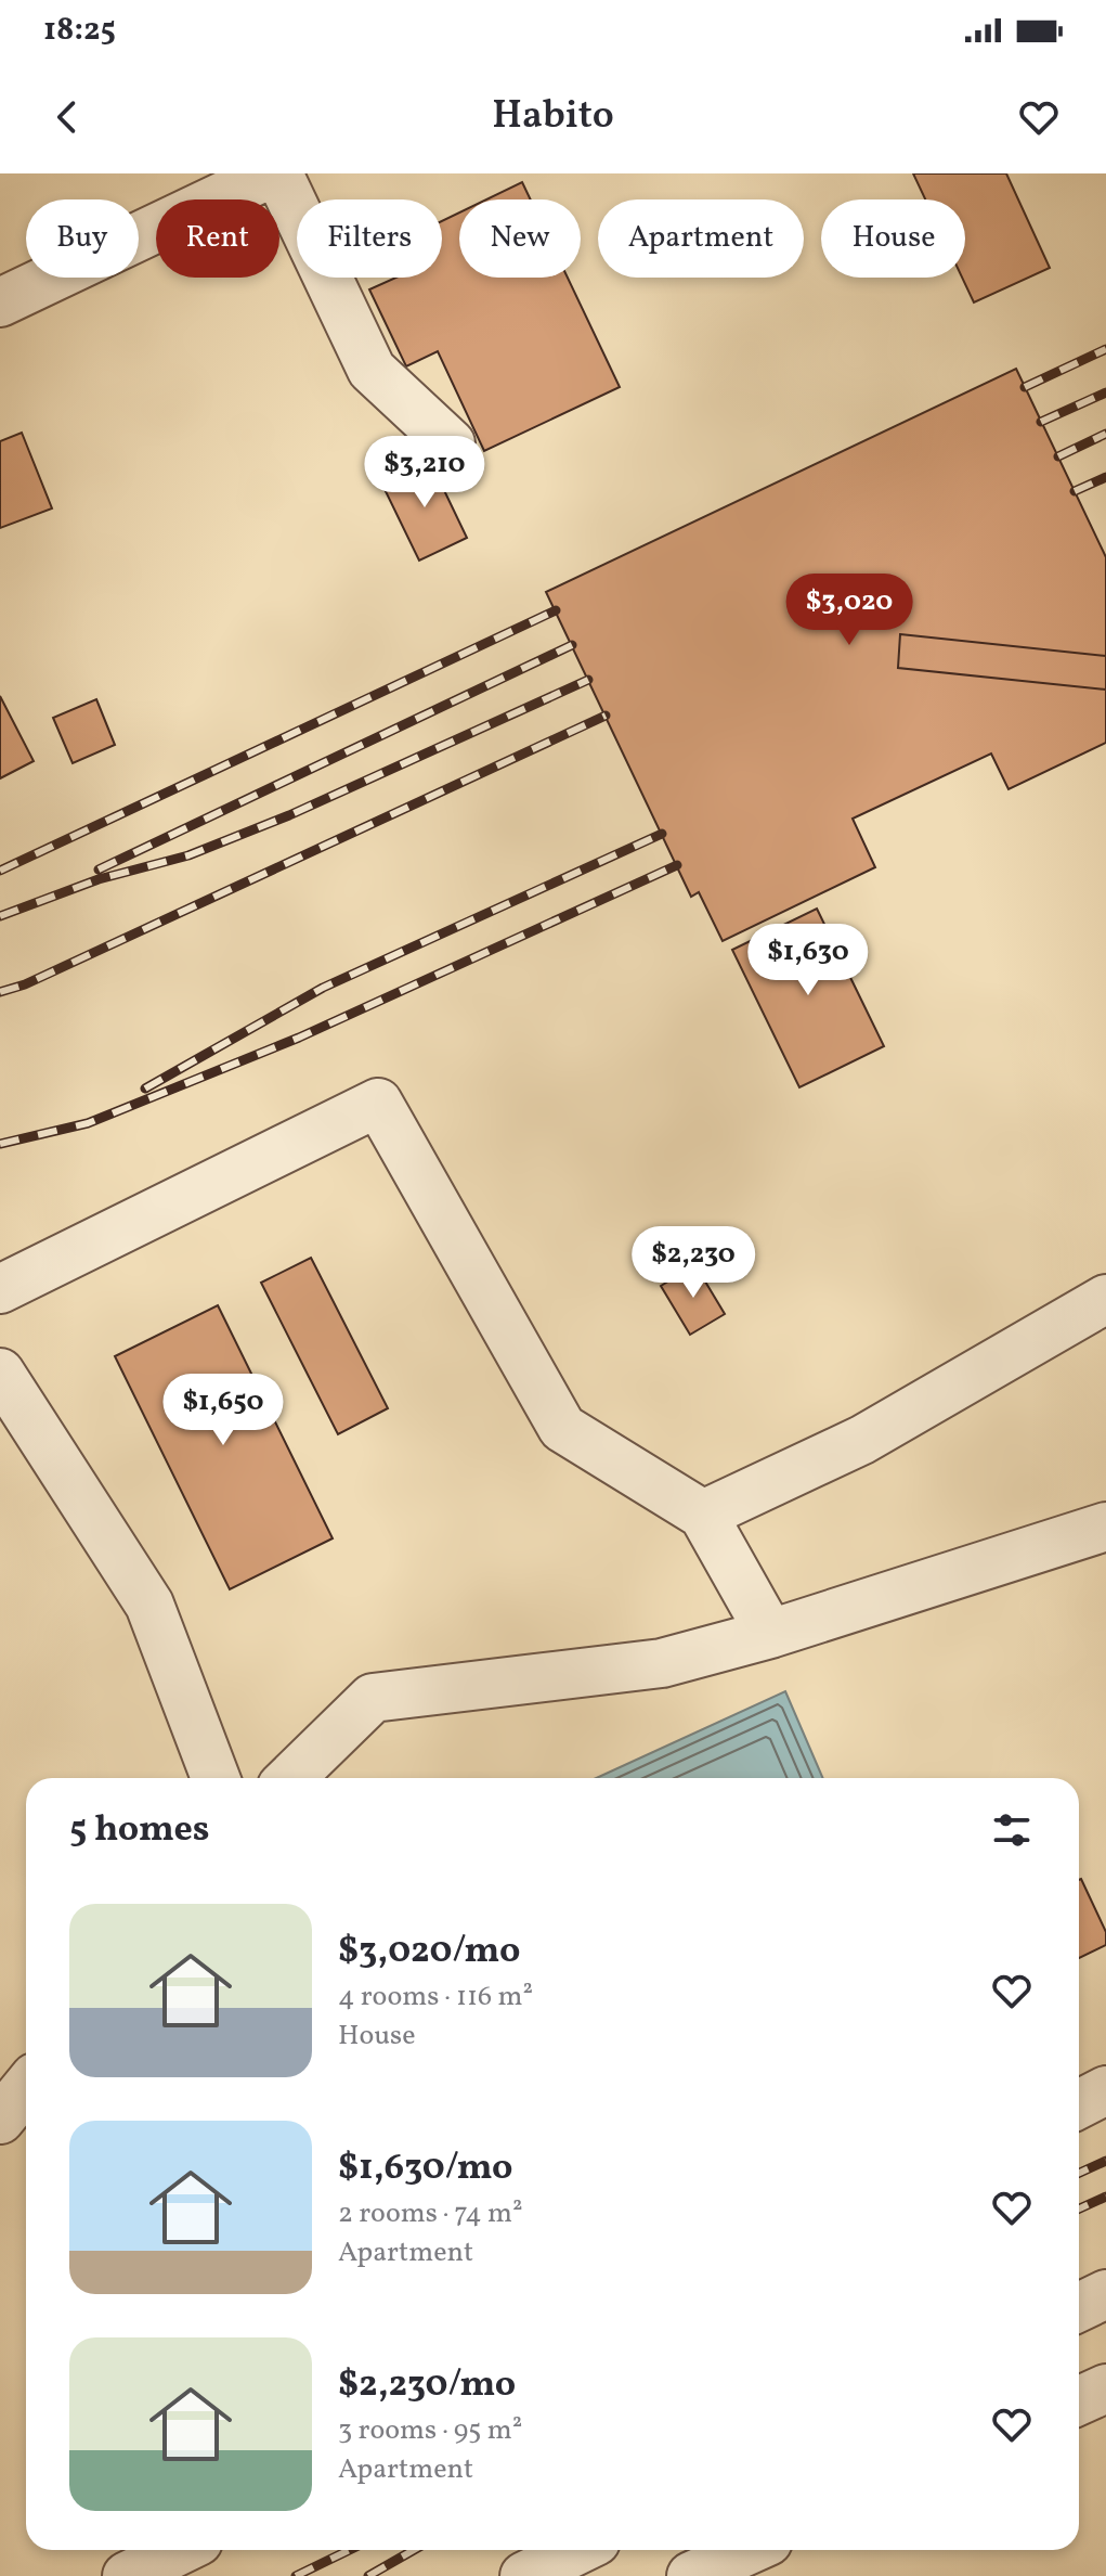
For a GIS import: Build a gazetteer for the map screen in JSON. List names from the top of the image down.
{
  "page": {
    "status": "18:25",
    "header": "Habito",
    "chip": [
      "Buy",
      "Rent",
      "Filters",
      "New",
      "Apartment",
      "House"
    ],
    "price": [
      "$3,210",
      "$3,020",
      "$1,630",
      "$2,230",
      "$1,650"
    ],
    "heading": "5 homes",
    "list": [
      {
        "name": "$3,020/mo",
        "note": "4 rooms · 116 m² · House"
      },
      {
        "name": "$1,630/mo",
        "note": "2 rooms · 74 m² · Apartment"
      },
      {
        "name": "$2,230/mo",
        "note": "3 rooms · 95 m² · Apartment"
      }
    ]
  }
}
